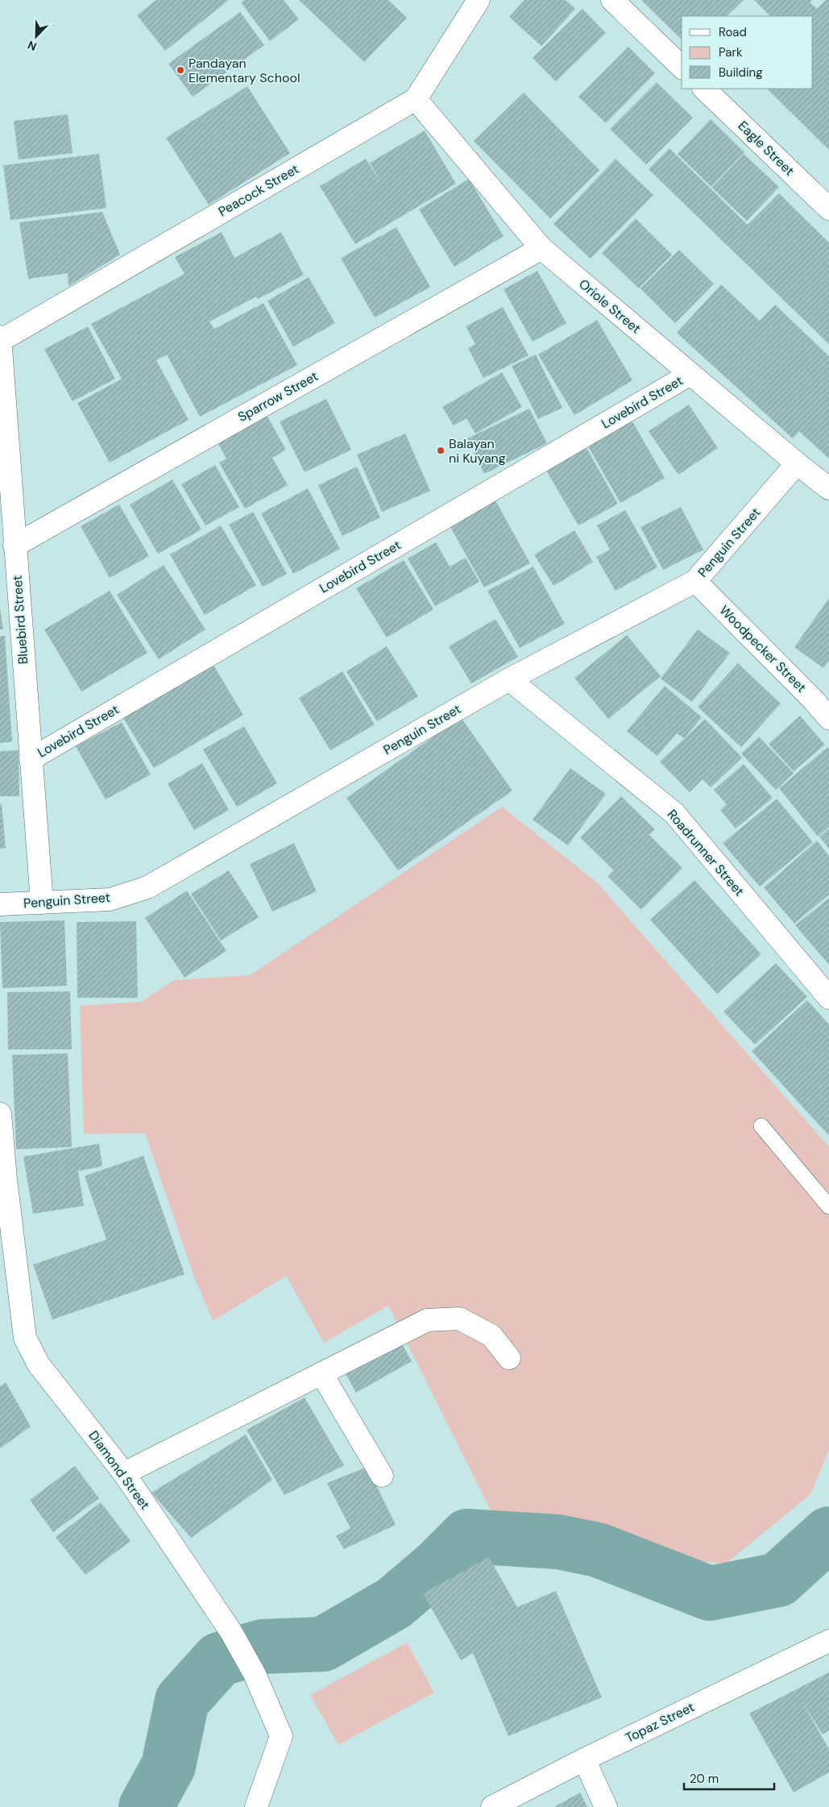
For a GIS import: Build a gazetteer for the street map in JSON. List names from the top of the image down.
{
  "streets": {
    "street": [
      "Eagle Street",
      "Peacock Street",
      "Oriole Street",
      "Sparrow Street",
      "Lovebird Street",
      "Penguin Street",
      "Bluebird Street",
      "Woodpecker Street",
      "Roadrunner Street",
      "Diamond Street",
      "Topaz Street"
    ]
  },
  "crossings": [
    ["Peacock Street", "Oriole Street"],
    ["Peacock Street", "Bluebird Street"],
    ["Oriole Street", "Sparrow Street"],
    ["Oriole Street", "Lovebird Street"],
    ["Oriole Street", "Penguin Street"],
    ["Sparrow Street", "Bluebird Street"],
    ["Lovebird Street", "Bluebird Street"],
    ["Penguin Street", "Bluebird Street"],
    ["Penguin Street", "Woodpecker Street"],
    ["Penguin Street", "Roadrunner Street"]
  ],
  "places": ["Pandayan Elementary School", "Balayan ni Kuyang"],
  "legend": ["Road", "Park", "Building"],
  "scale_bar": "20 m",
  "north": "bottom left"
}
